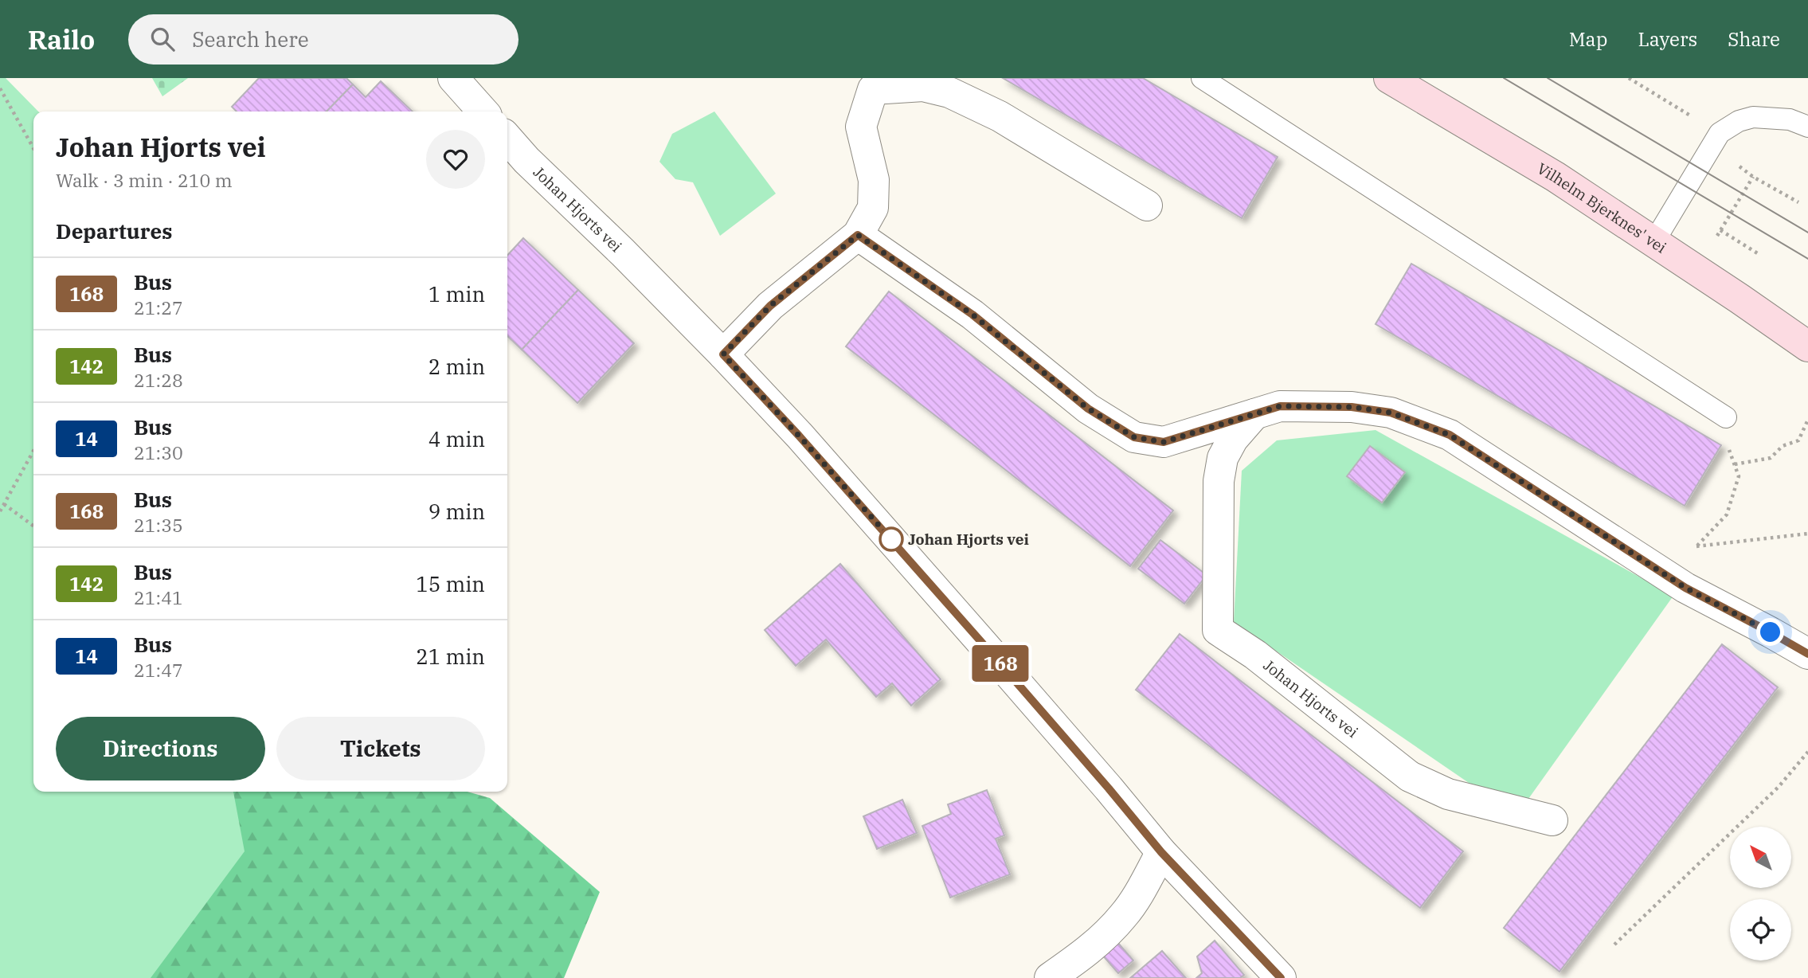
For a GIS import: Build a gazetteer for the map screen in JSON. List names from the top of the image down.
{
  "streets": {
    "main road": ["Vilhelm Bjerknes' vei"],
    "street": ["Johan Hjorts vei"]
  },
  "places": ["Johan Hjorts vei"],
  "lines": ["bus line 168"],
  "north": "top left",
  "page": {
    "header": "Railo",
    "search": "Search here",
    "nav": ["Map", "Layers", "Share"],
    "on_map": "168",
    "heading": [
      ["Johan Hjorts vei", "Walk · 3 min · 210 m"],
      "Departures"
    ],
    "list": [
      {
        "mark": "168",
        "name": "Bus",
        "note": "21:27",
        "value": "1 min"
      },
      {
        "mark": "142",
        "name": "Bus",
        "note": "21:28",
        "value": "2 min"
      },
      {
        "mark": "14",
        "name": "Bus",
        "note": "21:30",
        "value": "4 min"
      },
      {
        "mark": "168",
        "name": "Bus",
        "note": "21:35",
        "value": "9 min"
      },
      {
        "mark": "142",
        "name": "Bus",
        "note": "21:41",
        "value": "15 min"
      },
      {
        "mark": "14",
        "name": "Bus",
        "note": "21:47",
        "value": "21 min"
      }
    ],
    "buttons": ["Directions", "Tickets"]
  }
}
